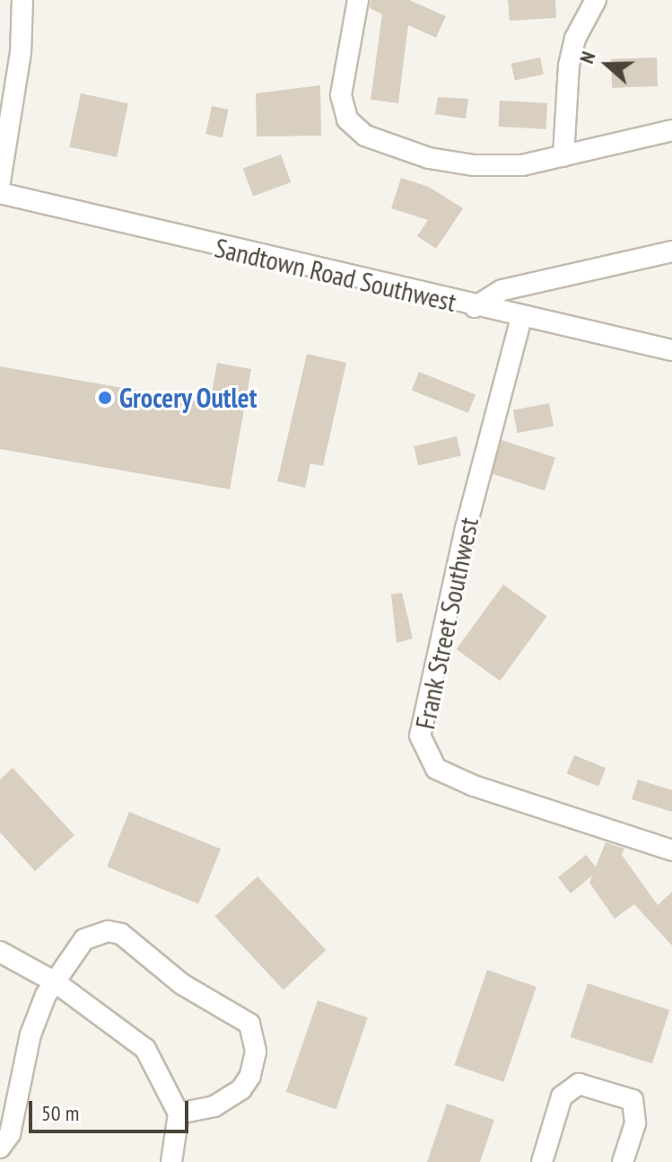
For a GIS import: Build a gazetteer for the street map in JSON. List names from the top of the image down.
{
  "streets": {
    "street": ["Sandtown Road Southwest", "Frank Street Southwest"]
  },
  "crossings": [
    ["Sandtown Road Southwest", "Frank Street Southwest"]
  ],
  "places": ["Grocery Outlet"],
  "scale_bar": "50 m",
  "north": "left"
}
